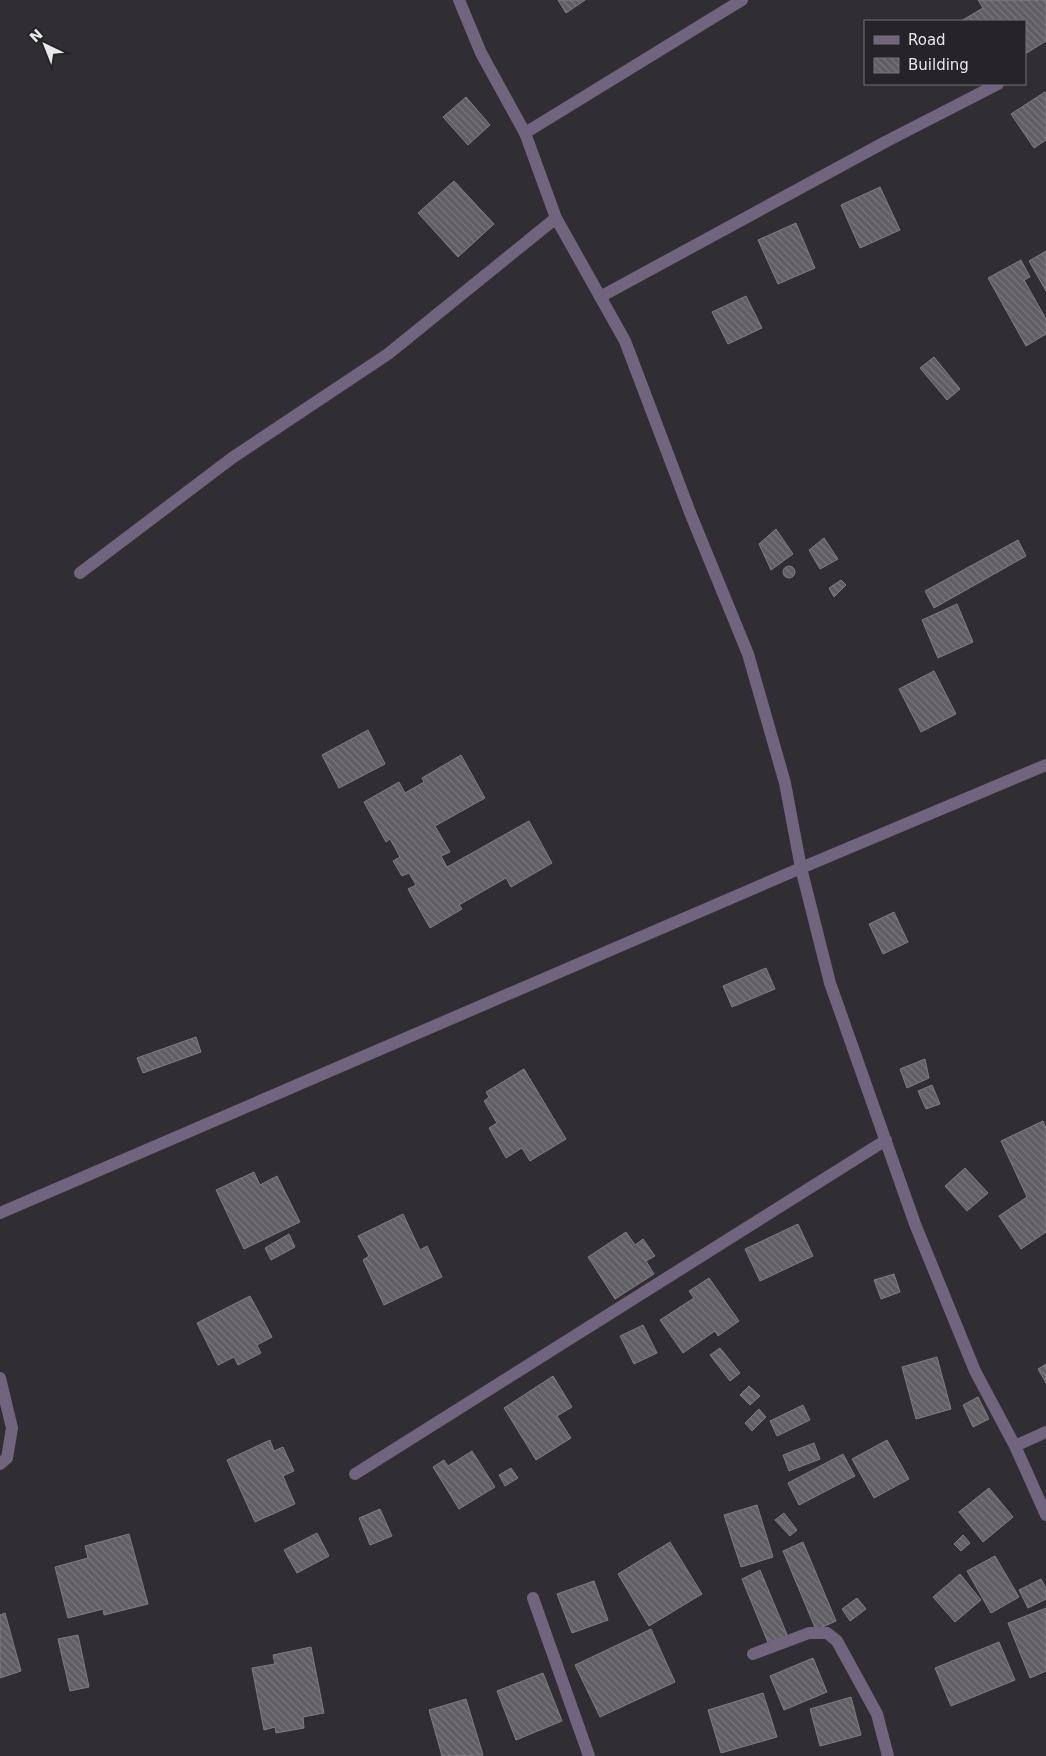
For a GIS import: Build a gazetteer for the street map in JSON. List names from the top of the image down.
{
  "legend": ["Road", "Building"],
  "north": "top left"
}
